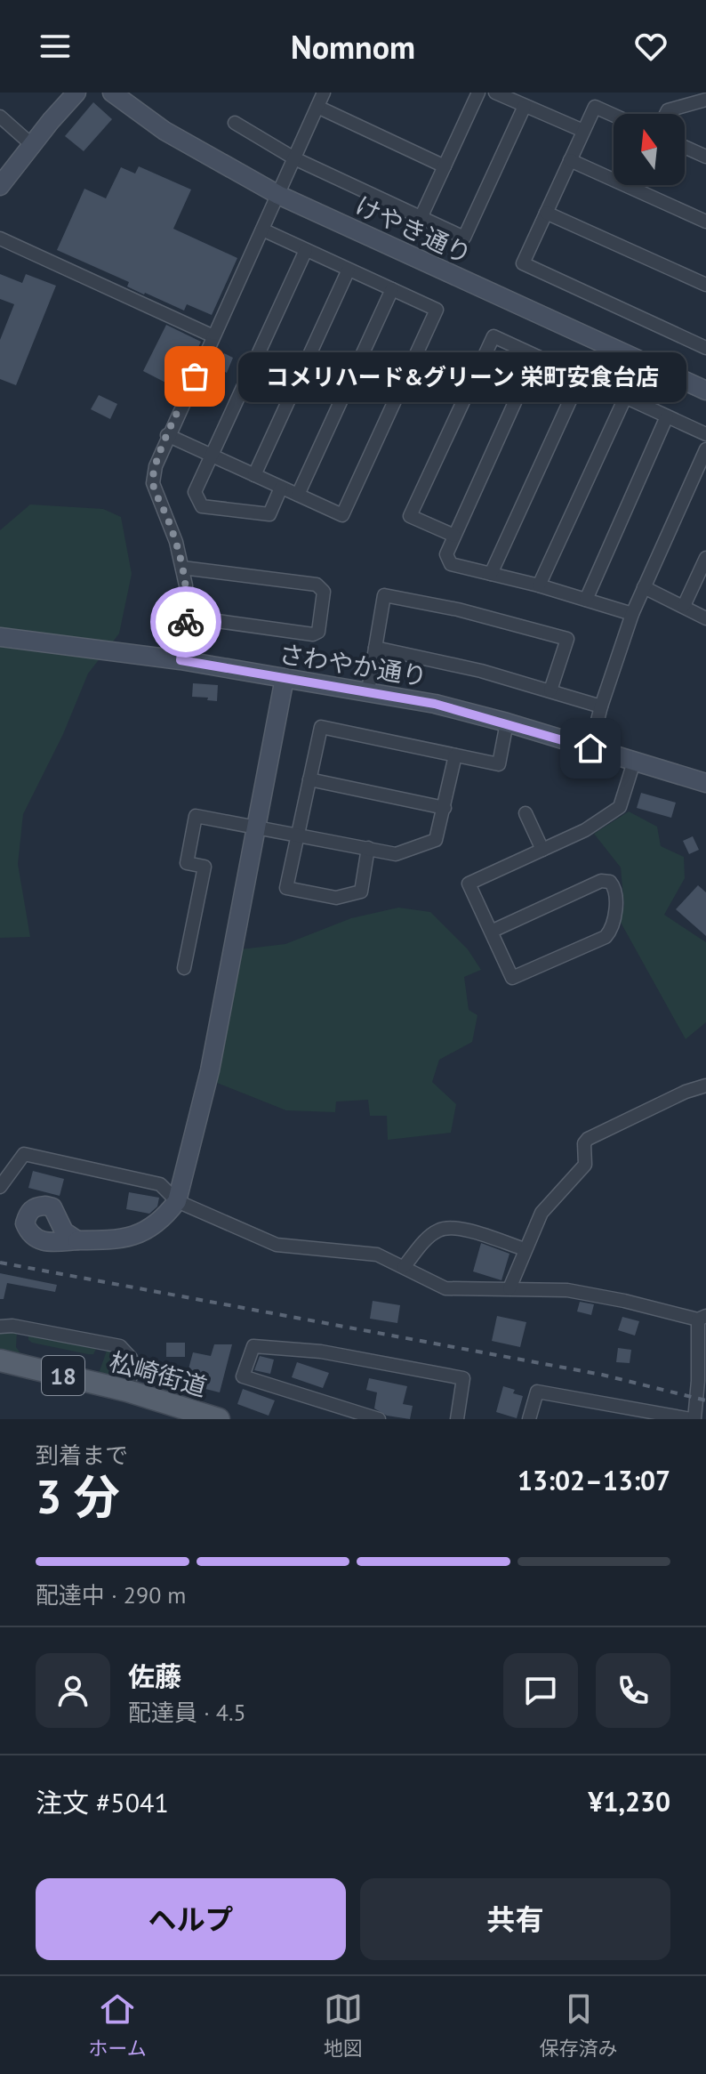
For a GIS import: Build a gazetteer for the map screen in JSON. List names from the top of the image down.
{
  "streets": {
    "main road": ["松崎街道", "18"],
    "street": ["けやき通り", "さわやか通り"]
  },
  "places": ["コメリハード&グリーン 栄町安食台店"],
  "north": "top",
  "page": {
    "header": "Nomnom",
    "bubble": "コメリハード&グリーン 栄町安食台店",
    "heading": ["3 分", "到着まで", "13:02–13:07"],
    "panel": [
      "佐藤",
      "配達員 · 4.5",
      "注文 #5041",
      "¥1,230"
    ],
    "bar": "配達中 · 290 m",
    "buttons": ["ヘルプ", "共有"],
    "tabs": ["ホーム", "地図", "保存済み"]
  }
}
